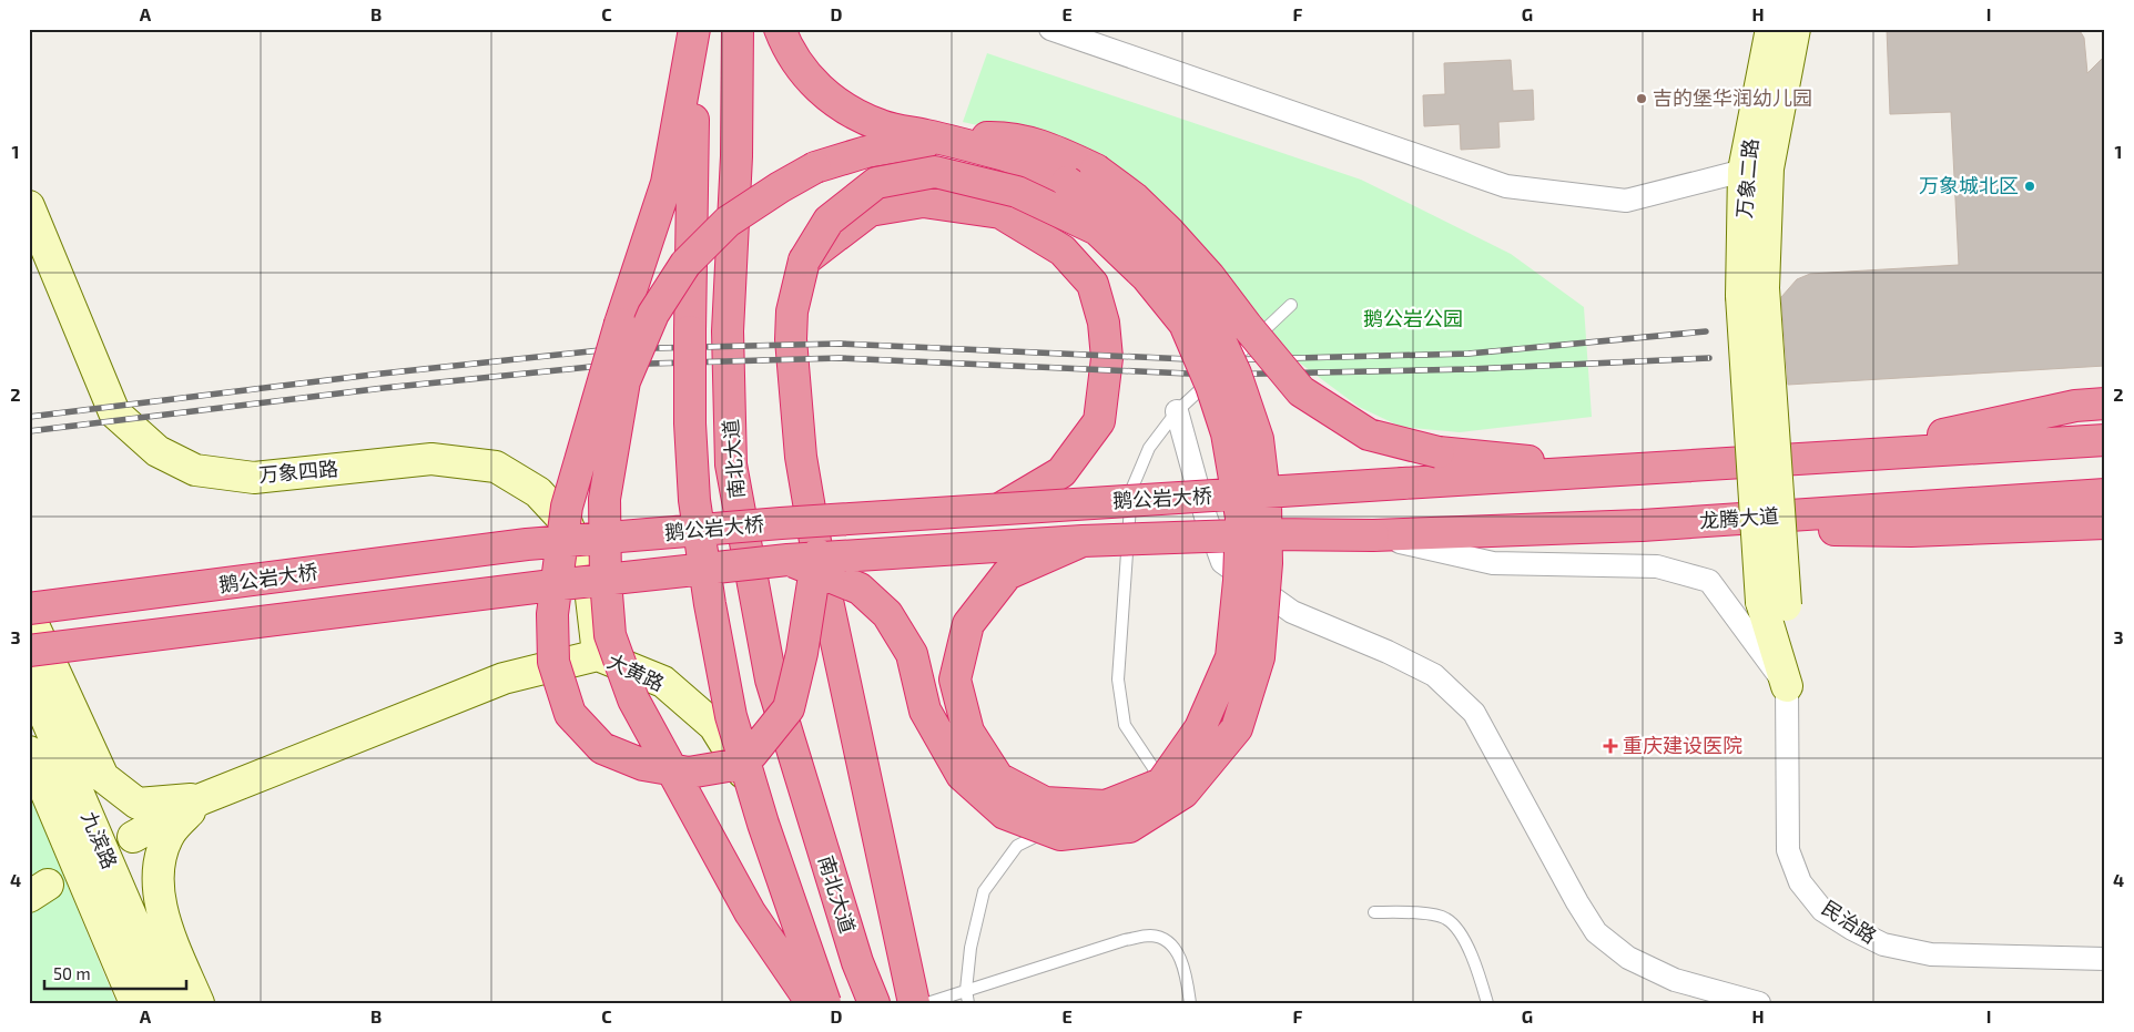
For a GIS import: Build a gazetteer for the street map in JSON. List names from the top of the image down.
{
  "streets": {
    "highway": ["南北大道", "鹅公岩大桥", "龙腾大道"],
    "main road": [
      "万象二路",
      "万象四路",
      "大黄路",
      "九滨路"
    ],
    "street": ["民治路"]
  },
  "crossings": [
    ["万象四路", "大黄路"],
    ["鹅公岩大桥", "龙腾大道"]
  ],
  "parks": ["鹅公岩公园"],
  "places": {
    "other": ["吉的堡华润幼儿园", "万象城北区"],
    "health": ["重庆建设医院"]
  },
  "scale_bar": "50 m",
  "grid": {
    "columns": [
      "A",
      "B",
      "C",
      "D",
      "E",
      "F",
      "G",
      "H",
      "I"
    ],
    "rows": [
      "1",
      "2",
      "3",
      "4"
    ]
  }
}
